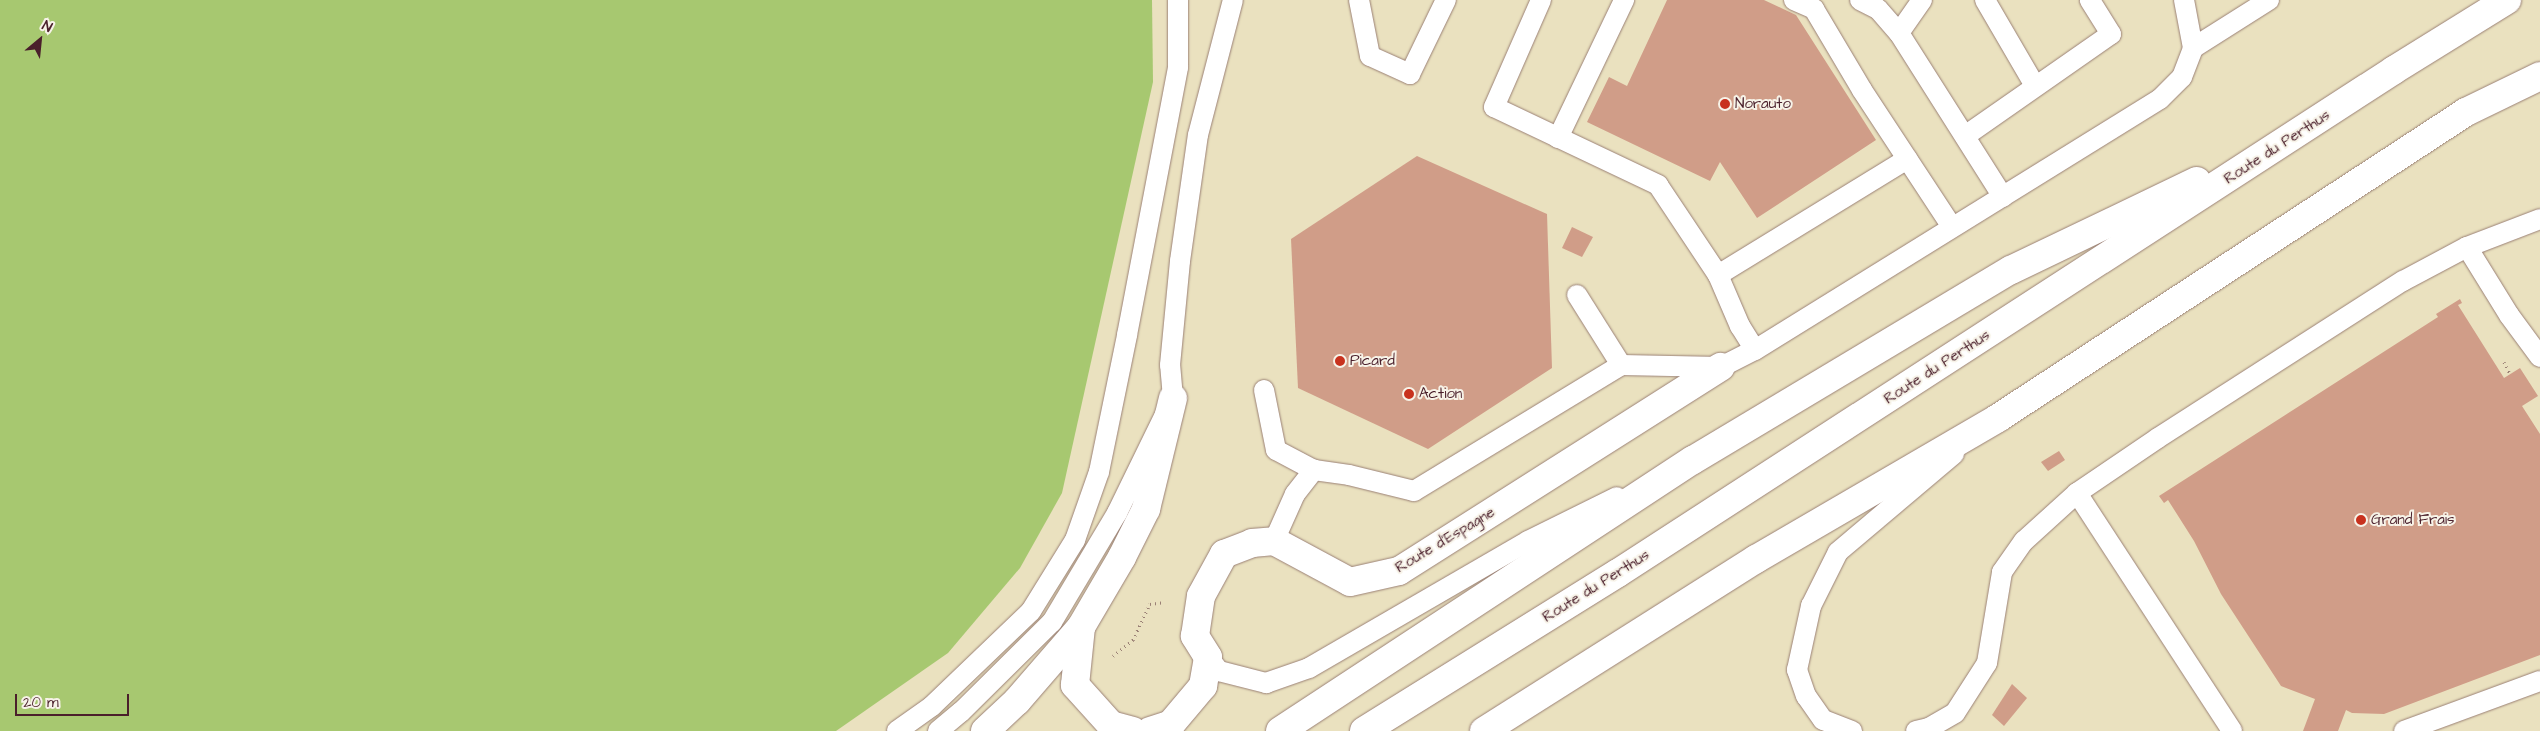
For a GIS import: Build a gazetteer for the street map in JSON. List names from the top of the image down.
{
  "streets": {
    "main road": ["Route du Perthus", "Route d'Espagne"]
  },
  "places": [
    "Norauto",
    "Picard",
    "Action",
    "Grand Frais"
  ],
  "scale_bar": "20 m",
  "north": "top right"
}
